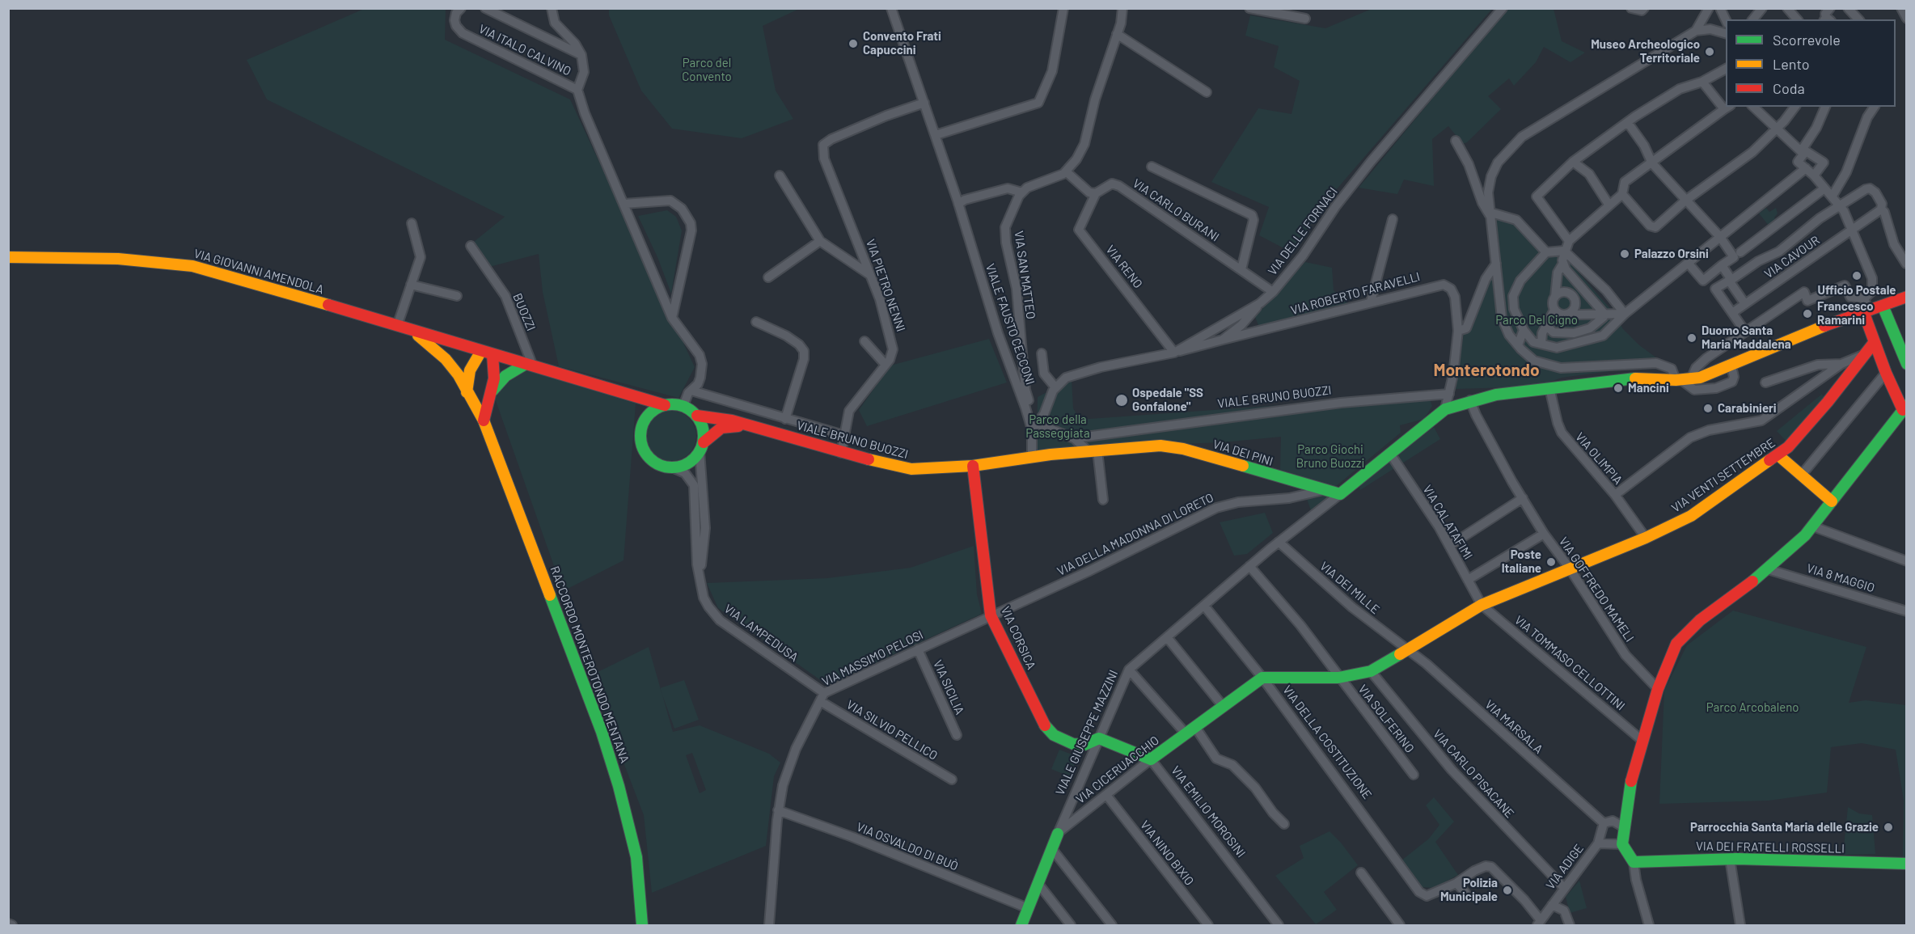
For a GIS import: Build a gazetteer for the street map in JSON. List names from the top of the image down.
{
  "streets": {
    "main road": [
      "VIA GIOVANNI AMENDOLA",
      "VIALE BRUNO BUOZZI",
      "VIA DEI PINI",
      "VIA VENTI SETTEMBRE",
      "VIA CORSICA",
      "RACCORDO MONTEROTONDO MENTANA",
      "VIALE GIUSEPPE MAZZINI",
      "VIA DELLA COSTITUZIONE",
      "VIA CICERUACCHIO",
      "VIA DEI FRATELLI ROSSELLI"
    ],
    "street": [
      "VIA ITALO CALVINO",
      "VIA CARLO BURANI",
      "VIA DELLE FORNACI",
      "VIA CAVOUR",
      "VIA RENO",
      "VIA SAN MATTEO",
      "VIA PIETRO NENNI",
      "VIA ROBERTO FARAVELLI",
      "BUOZZI",
      "VIALE FAUSTO CECCONI",
      "VIA OLIMPIA",
      "VIA CALATAFIMI",
      "VIA DELLA MADONNA DI LORETO",
      "VIA 8 MAGGIO",
      "VIA DEI MILLE",
      "VIA GOFFREDO MAMELI",
      "VIA LAMPEDUSA",
      "VIA MASSIMO PELOSI",
      "VIA TOMMASO CELLOTTINI",
      "VIA SICILIA",
      "VIA SOLFERINO",
      "VIA MARSALA",
      "VIA SILVIO PELLICO",
      "VIA CARLO PISACANE",
      "VIA EMILIO MOROSINI",
      "VIA OSVALDO DI BUÒ",
      "VIA NINO BIXIO",
      "VIA ADIGE"
    ]
  },
  "crossings": [
    ["VIA CARLO BURANI", "VIA DELLE FORNACI"],
    ["VIA CARLO BURANI", "VIA RENO"],
    ["VIA DELLE FORNACI", "VIA RENO"],
    ["VIA DELLE FORNACI", "VIA ROBERTO FARAVELLI"],
    ["VIA RENO", "VIA ROBERTO FARAVELLI"],
    ["VIA GIOVANNI AMENDOLA", "BUOZZI"],
    ["VIA GIOVANNI AMENDOLA", "VIALE BRUNO BUOZZI"],
    ["VIA GIOVANNI AMENDOLA", "VIA LAMPEDUSA"],
    ["VIA GIOVANNI AMENDOLA", "RACCORDO MONTEROTONDO MENTANA"],
    ["VIA SAN MATTEO", "VIALE FAUSTO CECCONI"],
    ["VIA PIETRO NENNI", "VIALE FAUSTO CECCONI"],
    ["VIA PIETRO NENNI", "VIALE BRUNO BUOZZI"],
    ["VIALE FAUSTO CECCONI", "VIALE BRUNO BUOZZI"],
    ["VIALE BRUNO BUOZZI", "VIA DEI PINI"],
    ["VIALE BRUNO BUOZZI", "VIA LAMPEDUSA"],
    ["VIALE BRUNO BUOZZI", "VIA CORSICA"],
    ["VIA DEI PINI", "VIA DELLA MADONNA DI LORETO"],
    ["VIA DEI PINI", "VIALE GIUSEPPE MAZZINI"],
    ["VIA OLIMPIA", "VIA VENTI SETTEMBRE"],
    ["VIA VENTI SETTEMBRE", "VIA CALATAFIMI"],
    ["VIA VENTI SETTEMBRE", "VIA GOFFREDO MAMELI"],
    ["VIA VENTI SETTEMBRE", "VIA TOMMASO CELLOTTINI"],
    ["VIA VENTI SETTEMBRE", "VIA DELLA COSTITUZIONE"],
    ["VIA CALATAFIMI", "VIA TOMMASO CELLOTTINI"],
    ["VIA CALATAFIMI", "VIA DELLA COSTITUZIONE"],
    ["VIA DELLA MADONNA DI LORETO", "VIA CORSICA"],
    ["VIA DELLA MADONNA DI LORETO", "VIA MASSIMO PELOSI"],
    ["VIA DEI MILLE", "VIA MARSALA"],
    ["VIA DEI MILLE", "VIALE GIUSEPPE MAZZINI"],
    ["VIA DEI MILLE", "VIA DELLA COSTITUZIONE"],
    ["VIA LAMPEDUSA", "VIA MASSIMO PELOSI"],
    ["VIA LAMPEDUSA", "VIA SILVIO PELLICO"],
    ["VIA CORSICA", "VIA MASSIMO PELOSI"],
    ["VIA CORSICA", "VIALE GIUSEPPE MAZZINI"],
    ["VIA MASSIMO PELOSI", "VIA SICILIA"],
    ["VIA MASSIMO PELOSI", "VIA SILVIO PELLICO"],
    ["VIA MASSIMO PELOSI", "VIA OSVALDO DI BUÒ"],
    ["VIA TOMMASO CELLOTTINI", "VIA DELLA COSTITUZIONE"],
    ["VIA SOLFERINO", "VIALE GIUSEPPE MAZZINI"],
    ["VIA SOLFERINO", "VIA DELLA COSTITUZIONE"],
    ["VIA MARSALA", "VIA DELLA COSTITUZIONE"],
    ["VIALE GIUSEPPE MAZZINI", "VIA CICERUACCHIO"],
    ["VIALE GIUSEPPE MAZZINI", "VIA OSVALDO DI BUÒ"],
    ["VIA DELLA COSTITUZIONE", "VIA CICERUACCHIO"],
    ["VIA DELLA COSTITUZIONE", "VIA CARLO PISACANE"],
    ["VIA DELLA COSTITUZIONE", "VIA ADIGE"],
    ["VIA CICERUACCHIO", "VIA EMILIO MOROSINI"],
    ["VIA CICERUACCHIO", "VIA NINO BIXIO"],
    ["VIA CARLO PISACANE", "VIA ADIGE"]
  ],
  "districts": ["Monterotondo"],
  "parks": [
    "Parco del Convento",
    "Parco Del Cigno",
    "Parco della Passeggiata",
    "Parco Giochi Bruno Buozzi",
    "Parco Arcobaleno"
  ],
  "places": [
    "Convento Frati Capuccini",
    "Museo Archeologico Territoriale",
    "Palazzo Orsini",
    "Ufficio Postale",
    "Francesco Ramarini",
    "Duomo Santa Maria Maddalena",
    "Mancini",
    "Ospedale \"SS Gonfalone\"",
    "Carabinieri",
    "Poste Italiane",
    "Parrocchia Santa Maria delle Grazie",
    "Polizia Municipale"
  ],
  "legend": ["Scorrevole", "Lento", "Coda"]
}
